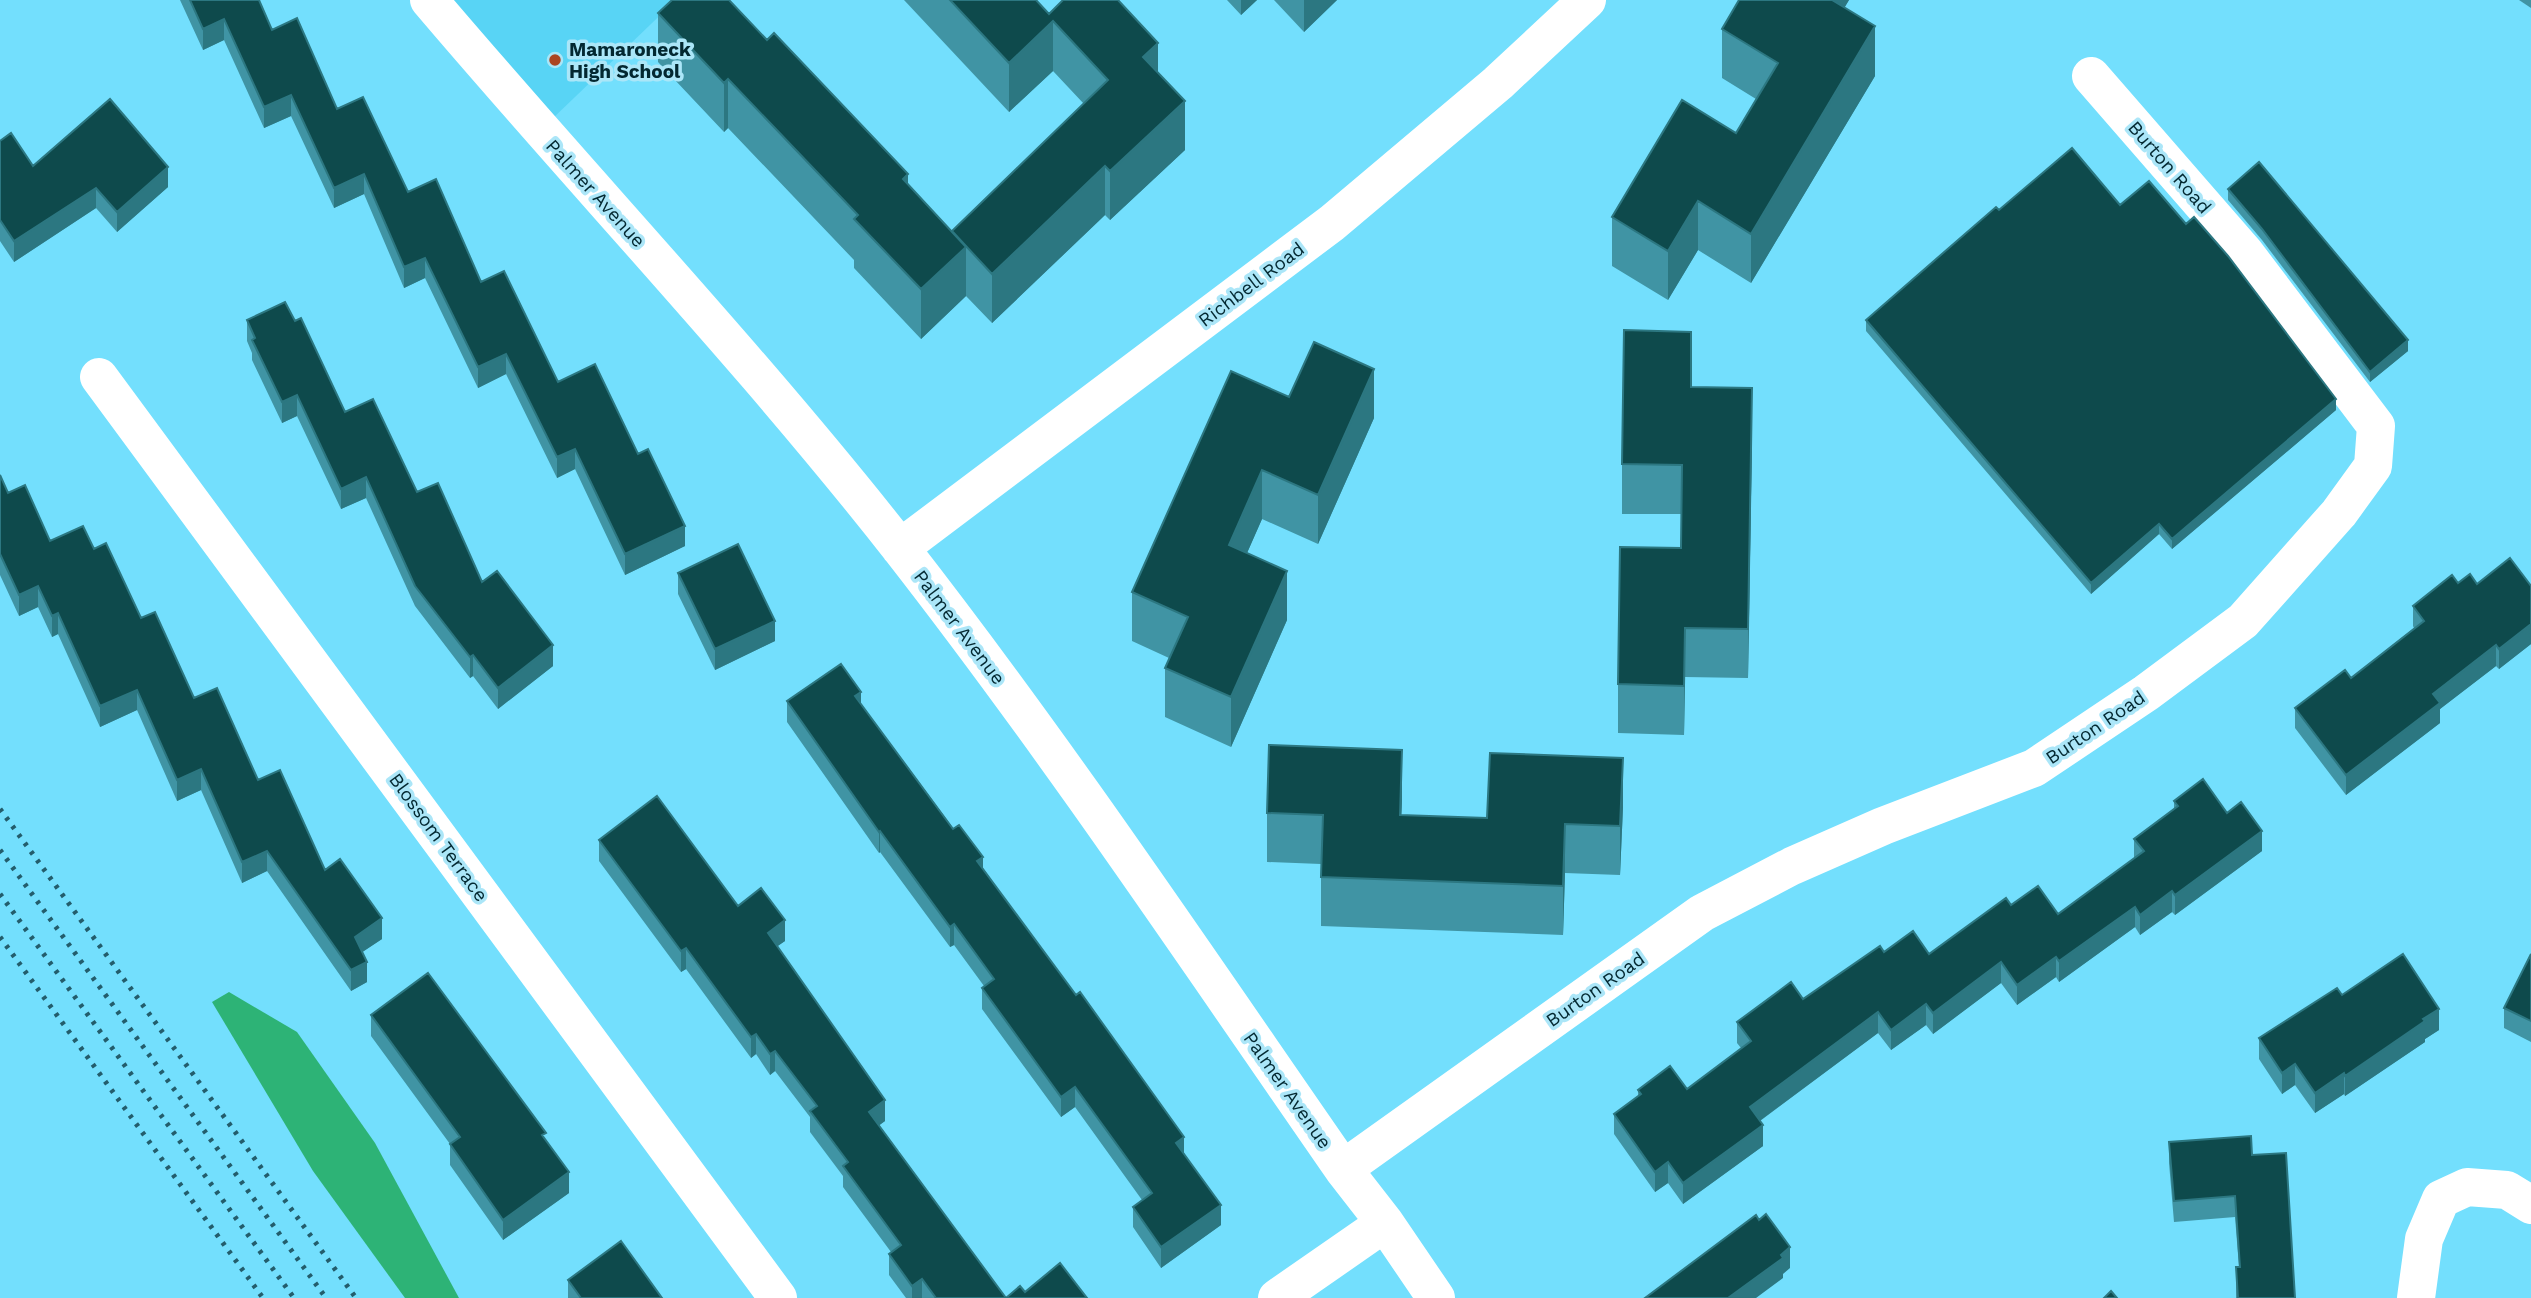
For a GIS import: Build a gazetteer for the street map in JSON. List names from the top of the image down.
{
  "streets": {
    "street": [
      "Burton Road",
      "Palmer Avenue",
      "Richbell Road",
      "Blossom Terrace"
    ]
  },
  "crossings": [
    ["Burton Road", "Palmer Avenue"],
    ["Palmer Avenue", "Richbell Road"]
  ],
  "places": ["Mamaroneck High School"]
}
